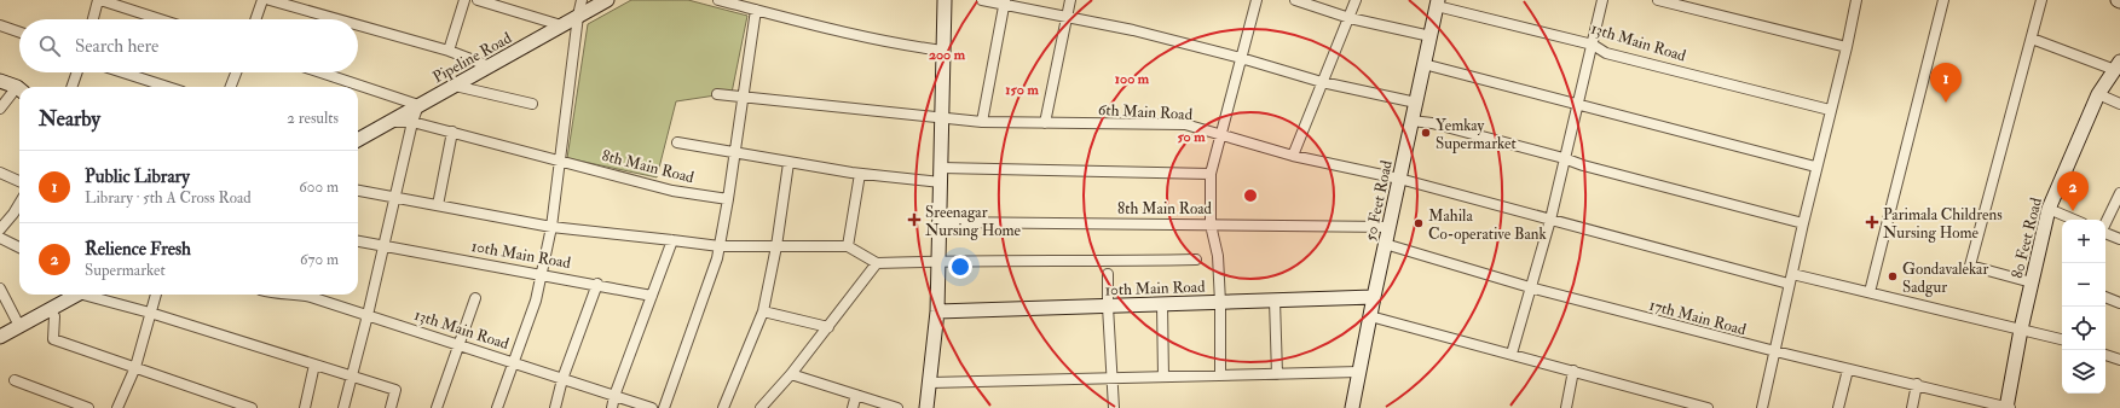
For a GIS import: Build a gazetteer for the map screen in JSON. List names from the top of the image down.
{
  "streets": {
    "street": [
      "13th Main Road",
      "Pipeline Road",
      "6th Main Road",
      "8th Main Road",
      "50 Feet Road",
      "80 Feet Road",
      "10th Main Road",
      "17th Main Road"
    ]
  },
  "crossings": [
    ["13th Main Road", "50 Feet Road"],
    ["6th Main Road", "50 Feet Road"],
    ["6th Main Road", "80 Feet Road"],
    ["8th Main Road", "50 Feet Road"],
    ["50 Feet Road", "10th Main Road"],
    ["50 Feet Road", "17th Main Road"],
    ["80 Feet Road", "17th Main Road"]
  ],
  "places": {
    "other": ["Yemkay Supermarket", "Mahila Co-operative Bank", "Gondavalekar Sadgur"],
    "health": ["Sreenagar Nursing Home", "Parimala Childrens Nursing Home"]
  },
  "page": {
    "search": "Search here",
    "pins": ["1", "2"],
    "heading": ["Nearby", "2 results"],
    "list": [
      {
        "mark": "1",
        "name": "Public Library",
        "note": "Library · 5th A Cross Road",
        "value": "600 m"
      },
      {
        "mark": "2",
        "name": "Relience Fresh",
        "note": "Supermarket",
        "value": "670 m"
      }
    ],
    "map_buttons": ["+", "−"]
  },
  "rings": [
    "200 m",
    "100 m",
    "150 m",
    "50 m"
  ]
}
